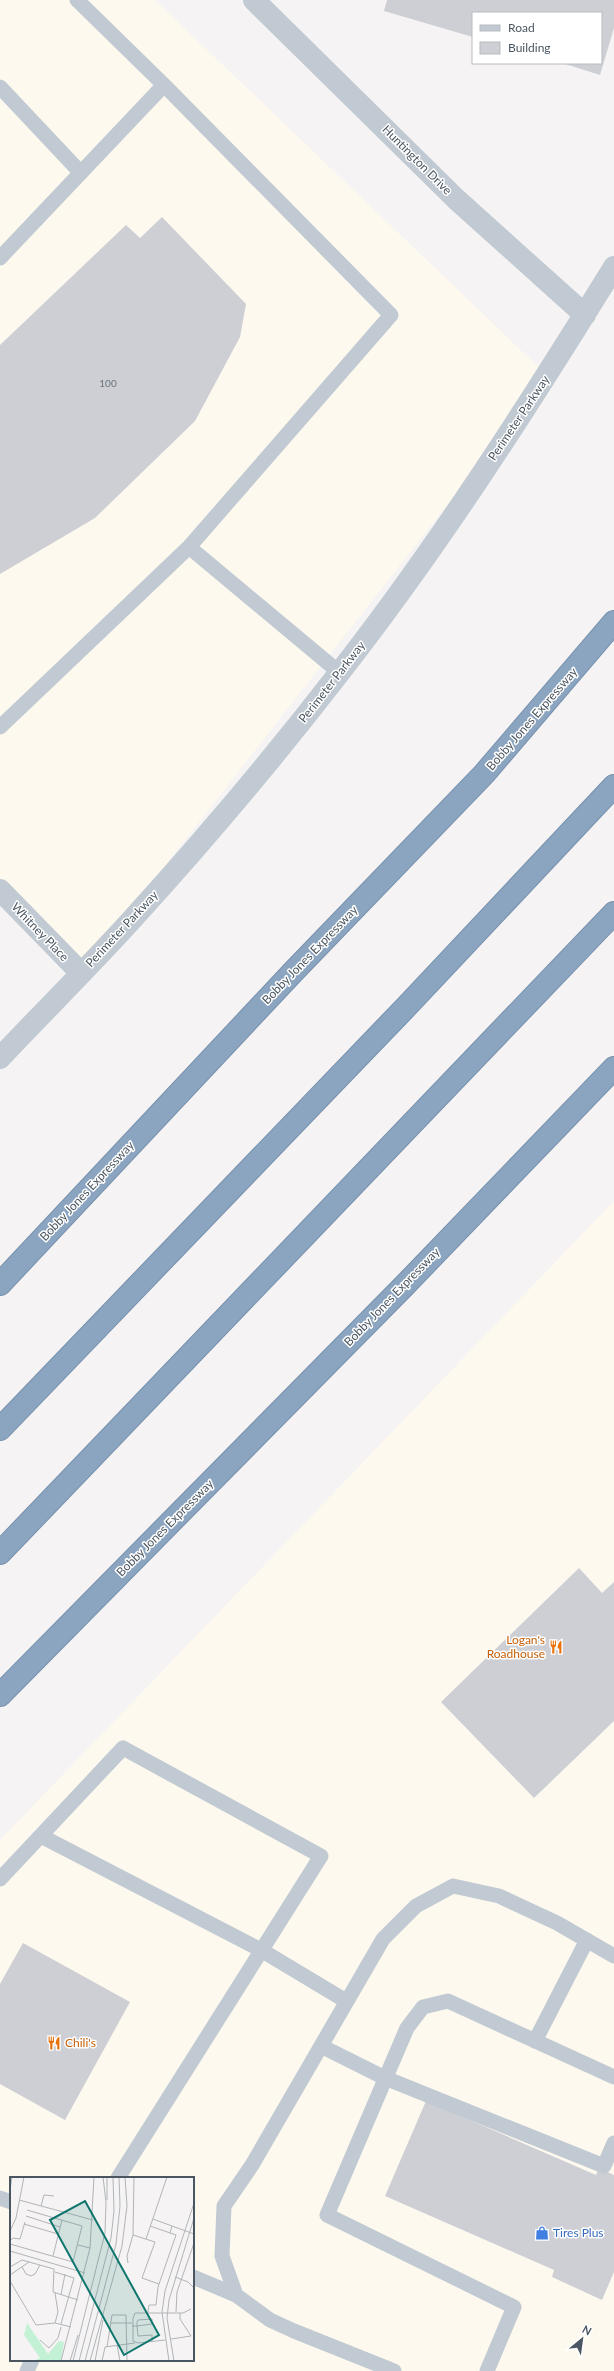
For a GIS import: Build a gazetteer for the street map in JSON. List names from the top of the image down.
{
  "streets": {
    "highway": ["Bobby Jones Expressway"],
    "street": ["Huntington Drive", "Perimeter Parkway", "Whitney Place"]
  },
  "crossings": [
    ["Huntington Drive", "Perimeter Parkway"],
    ["Perimeter Parkway", "Whitney Place"]
  ],
  "places": {
    "restaurant": ["Logan's Roadhouse", "Chili's"],
    "shop": ["Tires Plus"]
  },
  "house_numbers": ["100"],
  "legend": ["Road", "Building"],
  "north": "top right"
}
